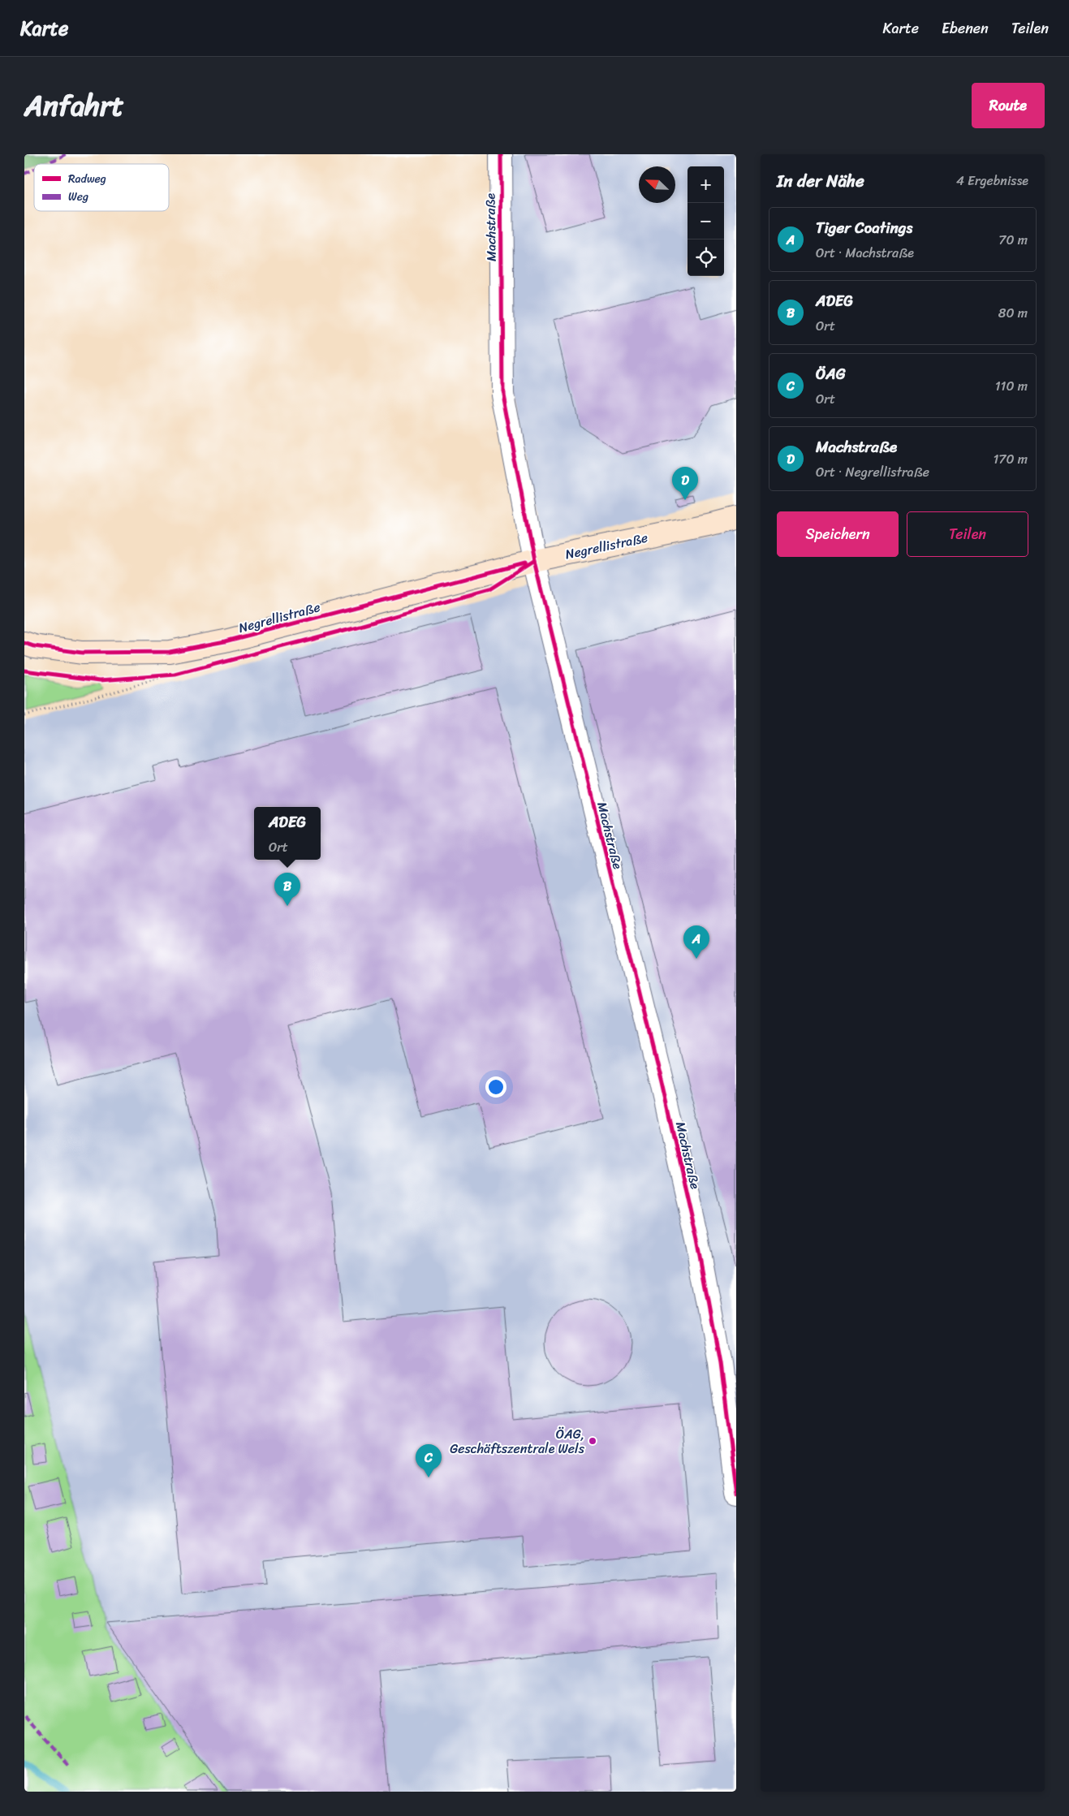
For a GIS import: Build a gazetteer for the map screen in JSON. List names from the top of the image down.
{
  "streets": {
    "main road": ["Negrellistraße"],
    "street": ["Machstraße"]
  },
  "crossings": [
    ["Machstraße", "Negrellistraße"]
  ],
  "places": ["ÖAG, Geschäftszentrale Wels"],
  "legend": ["Radweg", "Weg"],
  "north": "top left",
  "page": {
    "header": "Karte",
    "nav": ["Karte", "Ebenen", "Teilen"],
    "title": "Anfahrt",
    "buttons": [
      "Route",
      ["Speichern", "Teilen"]
    ],
    "heading": ["In der Nähe", "4 Ergebnisse"],
    "map_buttons": ["+", "−"],
    "list": [
      {
        "mark": "A",
        "name": "Tiger Coatings",
        "note": "Ort · Machstraße",
        "value": "70 m"
      },
      {
        "mark": "B",
        "name": "ADEG",
        "note": "Ort",
        "value": "80 m"
      },
      {
        "mark": "C",
        "name": "ÖAG",
        "note": "Ort",
        "value": "110 m"
      },
      {
        "mark": "D",
        "name": "Machstraße",
        "note": "Ort · Negrellistraße",
        "value": "170 m"
      }
    ],
    "pins": [
      "D",
      "B",
      "A",
      "C"
    ],
    "popup": ["ADEG", "Ort"]
  }
}
